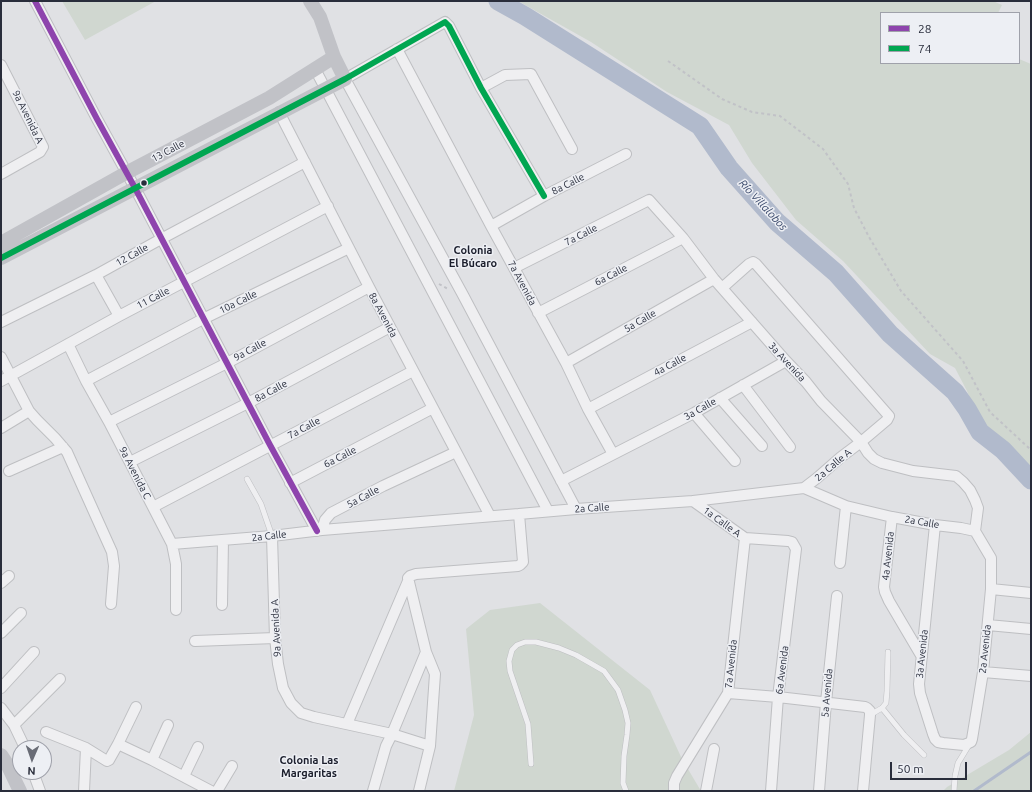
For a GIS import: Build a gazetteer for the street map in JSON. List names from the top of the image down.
{
  "streets": {
    "main road": ["13 Calle"],
    "street": [
      "9a Avenida A",
      "8a Calle",
      "7a Calle",
      "12 Calle",
      "6a Calle",
      "7a Avenida",
      "11 Calle",
      "10a Calle",
      "8a Avenida",
      "5a Calle",
      "9a Calle",
      "3a Avenida",
      "4a Calle",
      "3a Calle",
      "2a Calle A",
      "9a Avenida C",
      "2a Calle",
      "1a Calle A",
      "4a Avenida",
      "2a Avenida",
      "6a Avenida",
      "5a Avenida"
    ]
  },
  "crossings": [
    ["9a Avenida A", "2a Calle"],
    ["13 Calle", "8a Avenida"],
    ["8a Calle", "7a Avenida"],
    ["8a Calle", "8a Avenida"],
    ["8a Calle", "9a Avenida C"],
    ["7a Calle", "7a Avenida"],
    ["7a Calle", "8a Avenida"],
    ["7a Calle", "3a Avenida"],
    ["7a Calle", "9a Avenida C"],
    ["12 Calle", "8a Avenida"],
    ["6a Calle", "7a Avenida"],
    ["6a Calle", "8a Avenida"],
    ["6a Calle", "3a Avenida"],
    ["7a Avenida", "5a Calle"],
    ["7a Avenida", "4a Calle"],
    ["7a Avenida", "3a Calle"],
    ["7a Avenida", "1a Calle A"],
    ["11 Calle", "8a Avenida"],
    ["11 Calle", "9a Avenida C"],
    ["10a Calle", "8a Avenida"],
    ["10a Calle", "9a Avenida C"],
    ["8a Avenida", "5a Calle"],
    ["8a Avenida", "9a Calle"],
    ["8a Avenida", "2a Calle"],
    ["5a Calle", "3a Avenida"],
    ["5a Calle", "2a Calle"],
    ["9a Calle", "9a Avenida C"],
    ["3a Avenida", "4a Calle"],
    ["3a Avenida", "3a Calle"],
    ["3a Avenida", "2a Calle A"],
    ["3a Avenida", "2a Calle"],
    ["3a Avenida", "4a Avenida"],
    ["3a Avenida", "2a Avenida"],
    ["2a Calle A", "2a Calle"],
    ["9a Avenida C", "2a Calle"],
    ["2a Calle", "1a Calle A"],
    ["2a Calle", "4a Avenida"],
    ["2a Calle", "2a Avenida"],
    ["1a Calle A", "6a Avenida"]
  ],
  "districts": ["Colonia El Búcaro", "Colonia Las Margaritas"],
  "water": ["Río Villalobos"],
  "lines": ["transit line 28", "transit line 74"],
  "legend": ["28", "74"],
  "scale_bar": "50 m",
  "north": "bottom"
}
